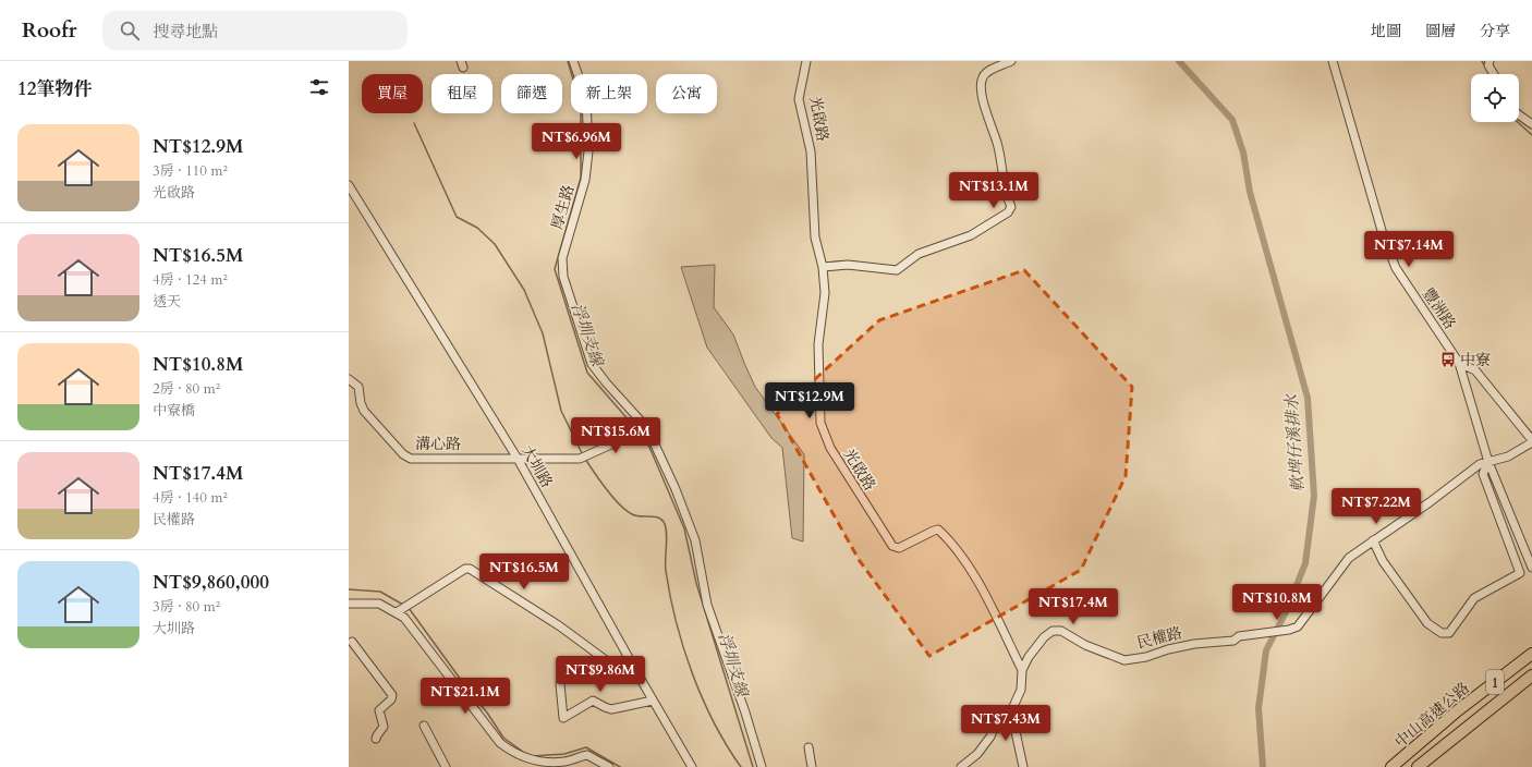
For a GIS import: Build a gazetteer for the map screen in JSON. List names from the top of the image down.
{
  "streets": {
    "highway": ["1", "中山高速公路"],
    "street": [
      "光啟路",
      "厚生路",
      "豐洲路",
      "溝心路",
      "大圳路",
      "民權路"
    ]
  },
  "crossings": [
    ["光啟路", "民權路"],
    ["厚生路", "溝心路"],
    ["溝心路", "大圳路"]
  ],
  "water": ["浮圳支線", "軟埤仔溪排水"],
  "places": {
    "bus stop": ["中寮"]
  },
  "page": {
    "header": "Roofr",
    "search": "搜尋地點",
    "nav": ["地圖", "圖層", "分享"],
    "heading": "12筆物件",
    "chip": [
      "買屋",
      "租屋",
      "篩選",
      "新上架",
      "公寓"
    ],
    "list": [
      {
        "name": "NT$12.9M",
        "note": "3房 · 110 m² · 光啟路"
      },
      {
        "name": "NT$16.5M",
        "note": "4房 · 124 m² · 透天"
      },
      {
        "name": "NT$10.8M",
        "note": "2房 · 80 m² · 中寮橋"
      },
      {
        "name": "NT$17.4M",
        "note": "4房 · 140 m² · 民權路"
      },
      {
        "name": "NT$9,860,000",
        "note": "3房 · 80 m² · 大圳路"
      }
    ],
    "price": [
      "NT$6.96M",
      "NT$13.1M",
      "NT$7.14M",
      "NT$12.9M",
      "NT$15.6M",
      "NT$7.22M",
      "NT$16.5M",
      "NT$10.8M",
      "NT$17.4M",
      "NT$9.86M",
      "NT$21.1M",
      "NT$7.43M"
    ]
  }
}
